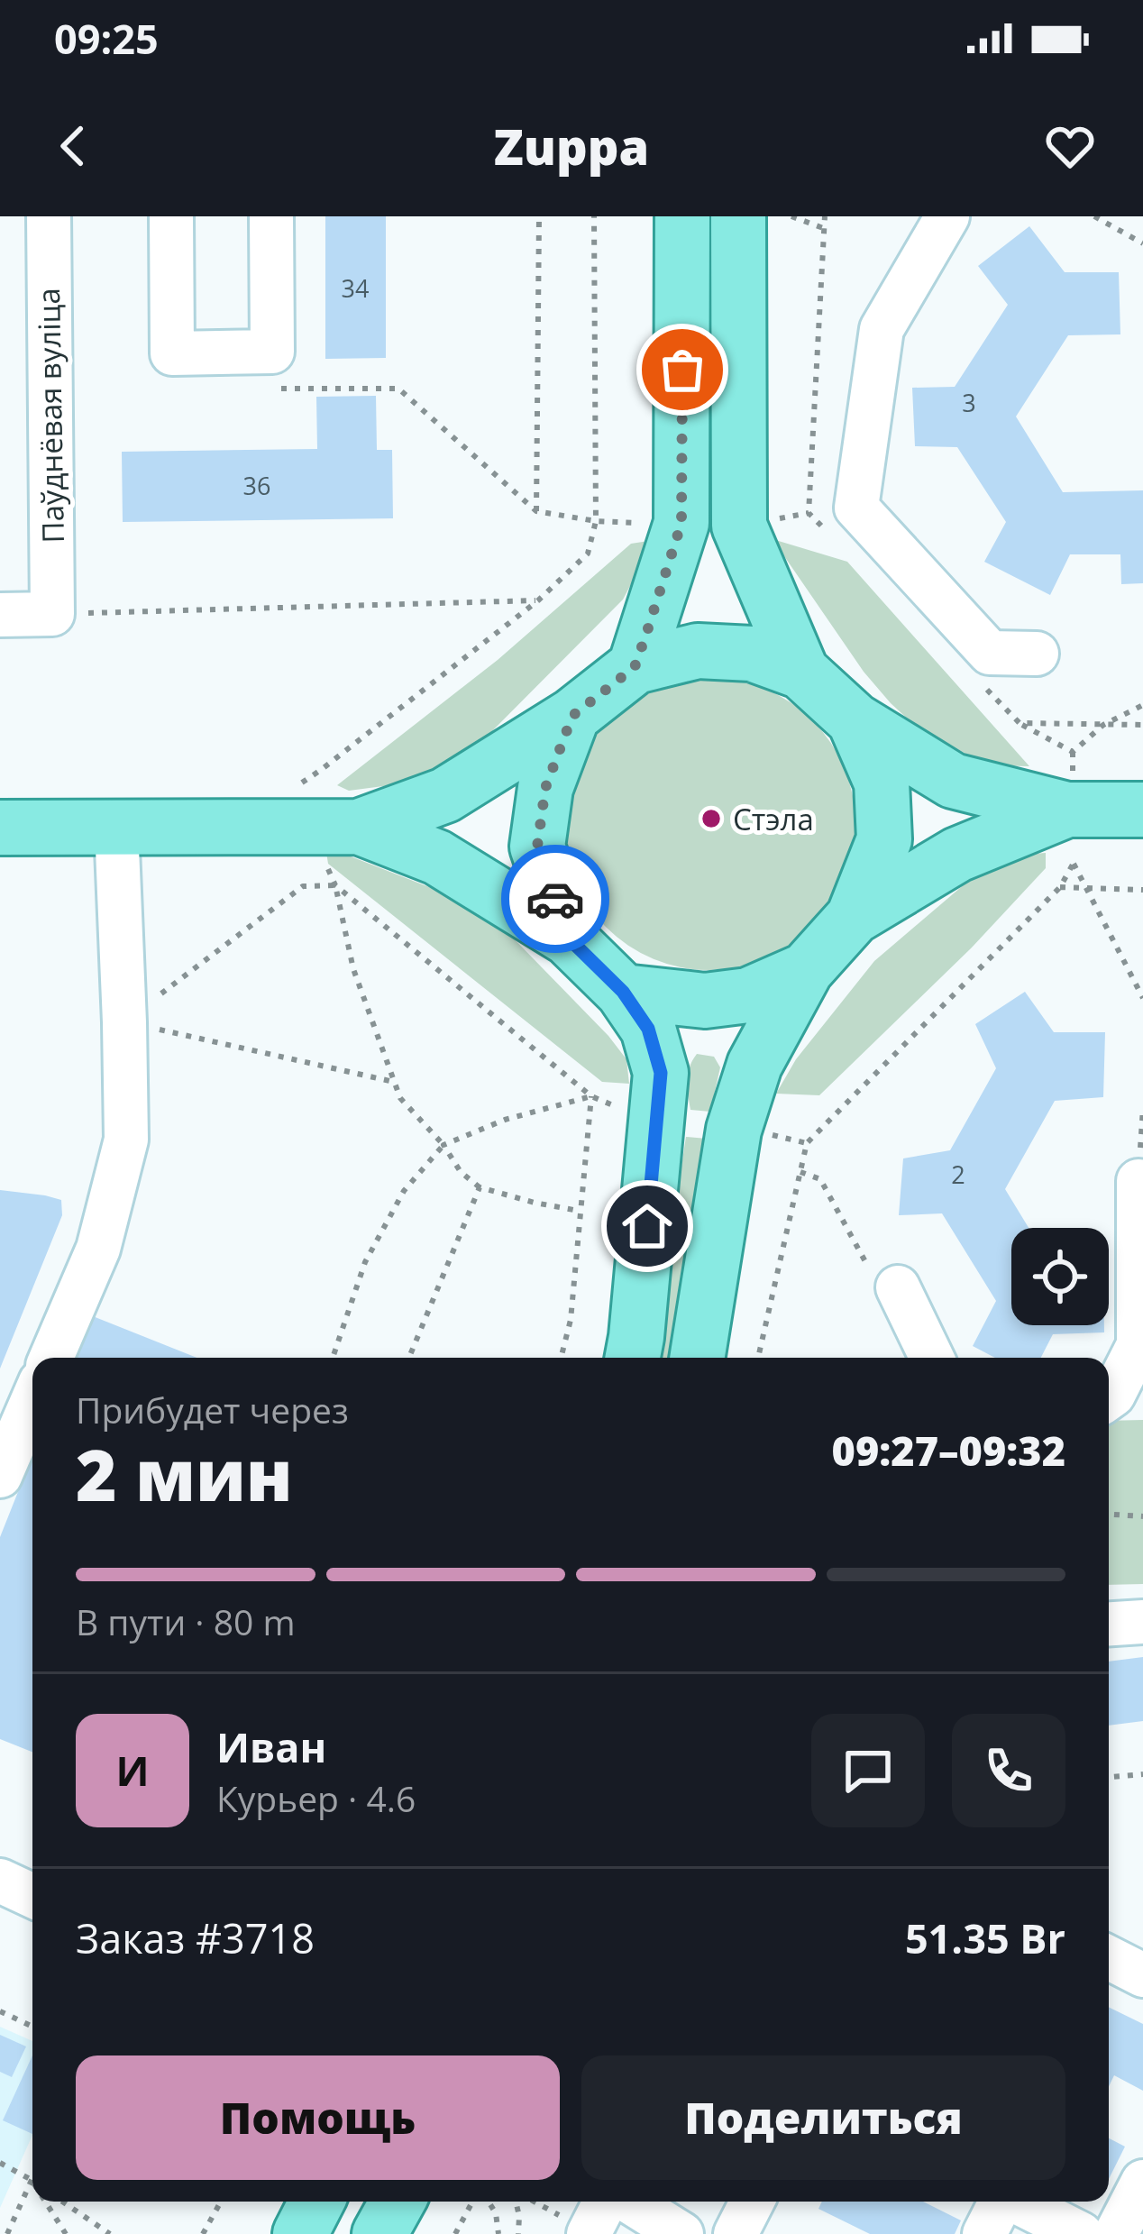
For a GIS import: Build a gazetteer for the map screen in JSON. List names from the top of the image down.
{
  "streets": {
    "street": ["Паўднёвая вуліца"]
  },
  "places": ["Стэла"],
  "house_numbers": [
    "34",
    "3",
    "36",
    "2"
  ],
  "page": {
    "status": "09:25",
    "header": "Zuppa",
    "heading": ["2 мин", "Прибудет через", "09:27–09:32"],
    "panel": [
      "Иван",
      "Курьер · 4.6",
      "Заказ #3718",
      "51.35 Br"
    ],
    "bar": "В пути · 80 m",
    "round": "И",
    "buttons": ["Помощь", "Поделиться"]
  }
}
